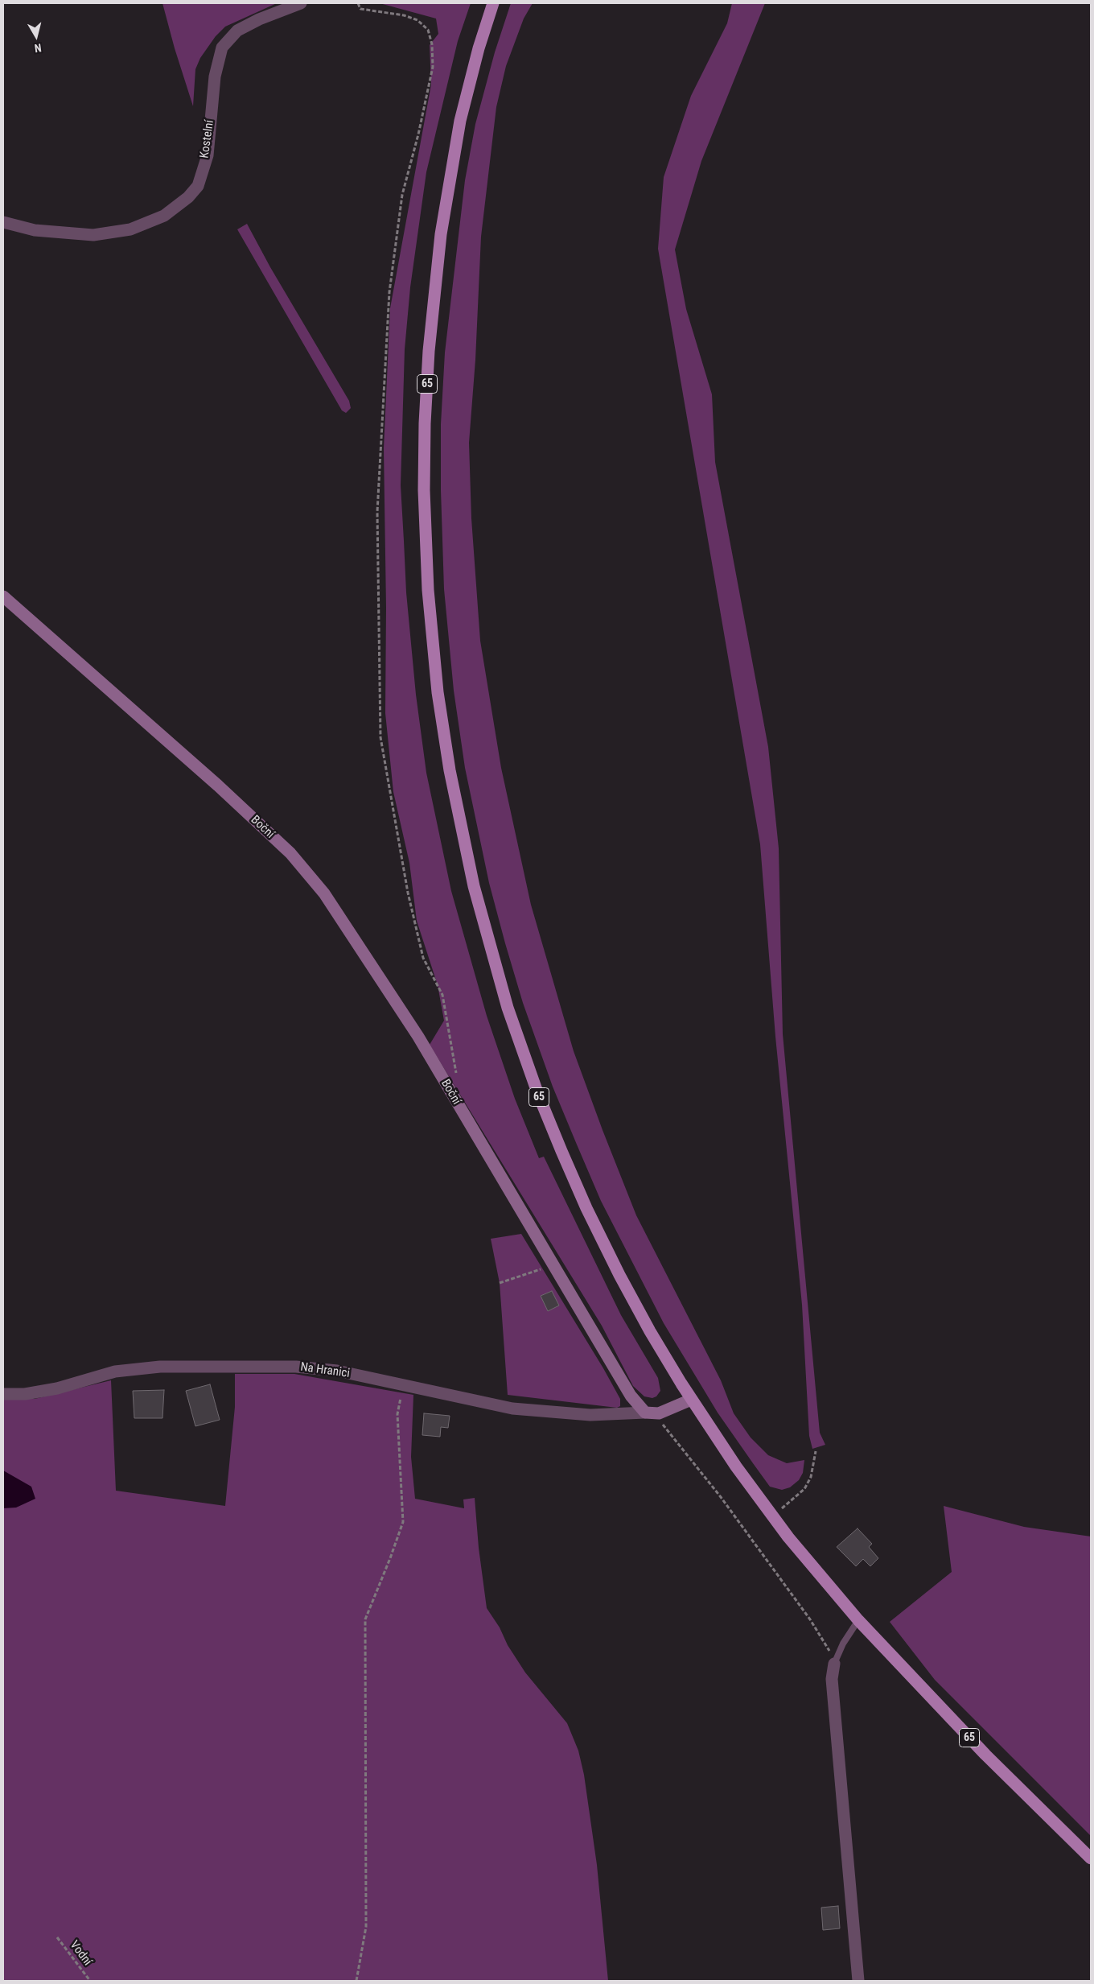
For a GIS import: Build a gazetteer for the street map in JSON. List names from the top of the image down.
{
  "streets": {
    "main road": ["65"],
    "street": ["Kostelní", "Boční", "Na Hranici"],
    "path": ["Vodní"]
  },
  "crossings": [
    ["Boční", "Na Hranici"]
  ],
  "north": "bottom"
}
